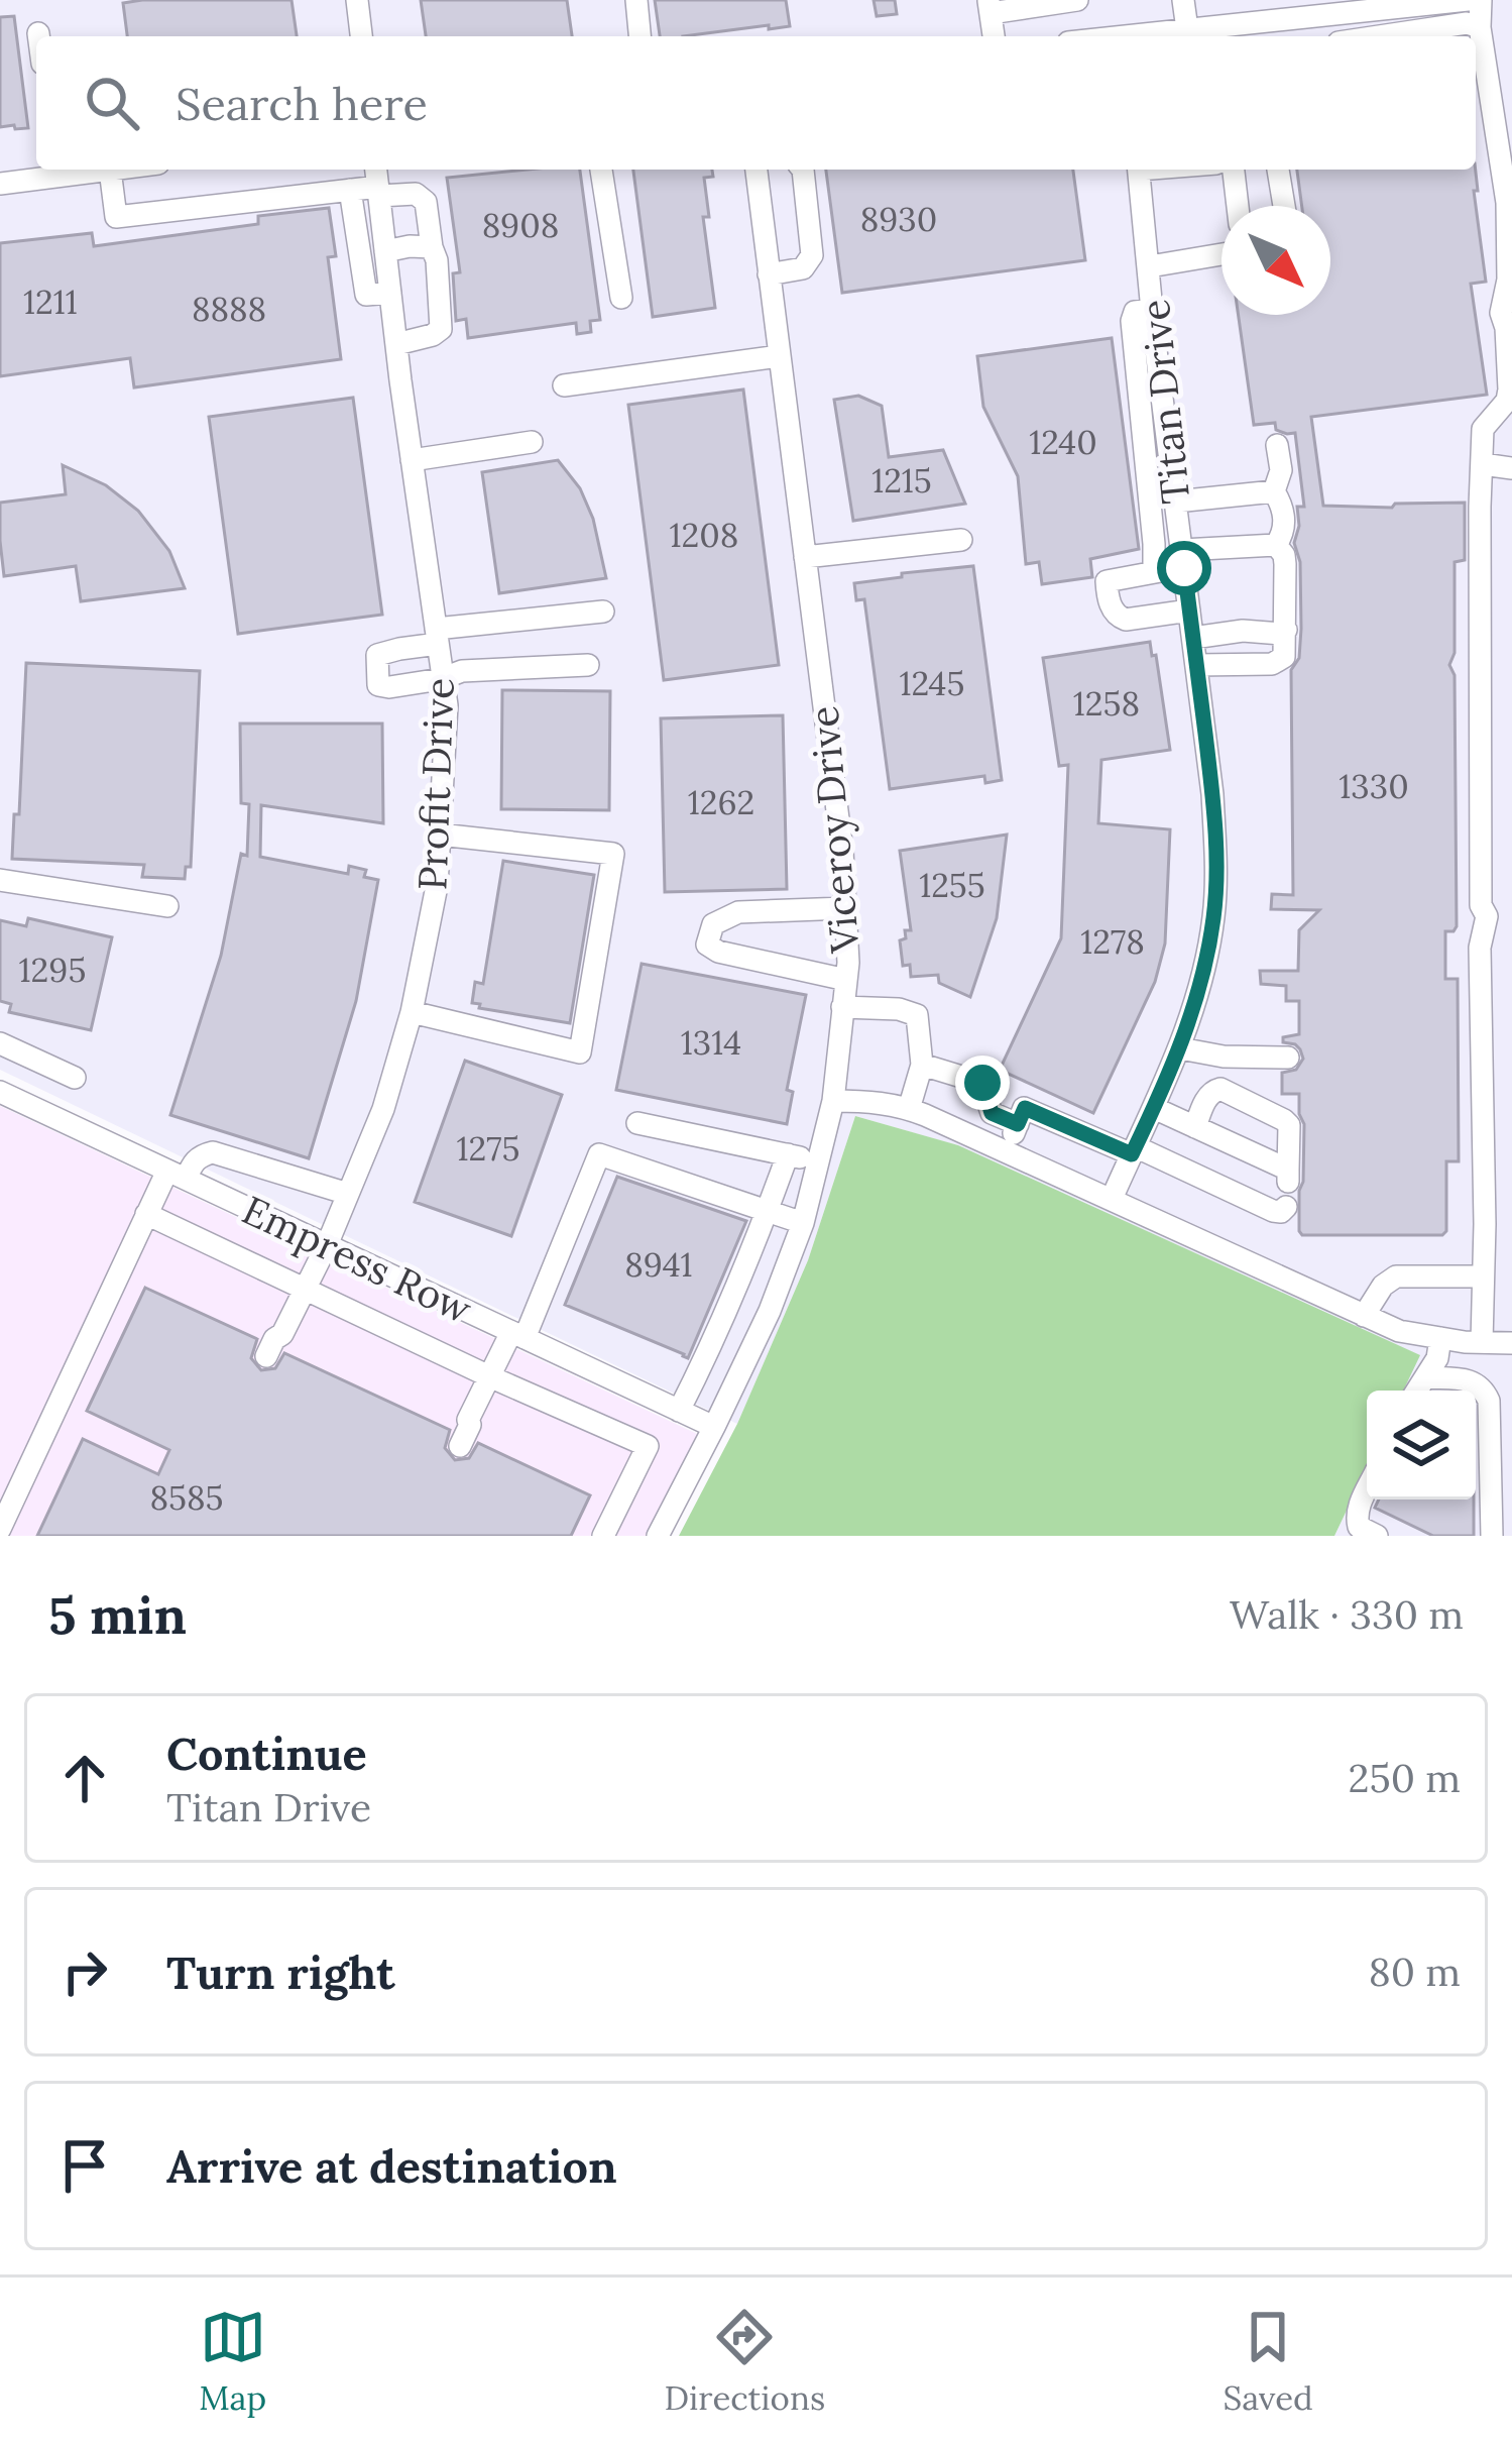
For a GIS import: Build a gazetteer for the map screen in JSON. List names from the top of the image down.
{
  "streets": {
    "street": [
      "Titan Drive",
      "Profit Drive",
      "Viceroy Drive",
      "Empress Row"
    ]
  },
  "crossings": [
    ["Profit Drive", "Empress Row"],
    ["Viceroy Drive", "Empress Row"]
  ],
  "house_numbers": [
    "8930",
    "8908",
    "1211",
    "8888",
    "1240",
    "1215",
    "1208",
    "1245",
    "1258",
    "1330",
    "1262",
    "1255",
    "1278",
    "1295",
    "1314",
    "1275",
    "8941",
    "8585"
  ],
  "north": "bottom right",
  "page": {
    "search": "Search here",
    "heading": ["5 min", "Walk · 330 m"],
    "list": [
      ["Continue", "Titan Drive", "250 m"],
      ["Turn right", "80 m"],
      "Arrive at destination"
    ],
    "nav": ["Map", "Directions", "Saved"]
  }
}
